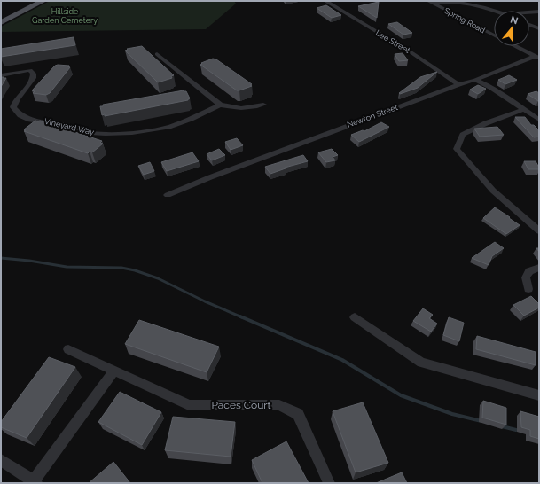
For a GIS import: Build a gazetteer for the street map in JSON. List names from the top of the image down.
{
  "streets": {
    "street": [
      "Spring Road",
      "Lee Street",
      "Newton Street",
      "Vineyard Way",
      "Paces Court"
    ]
  },
  "crossings": [
    ["Spring Road", "Newton Street"],
    ["Lee Street", "Newton Street"]
  ],
  "parks": ["Hillside Garden Cemetery"],
  "north": "top"
}
